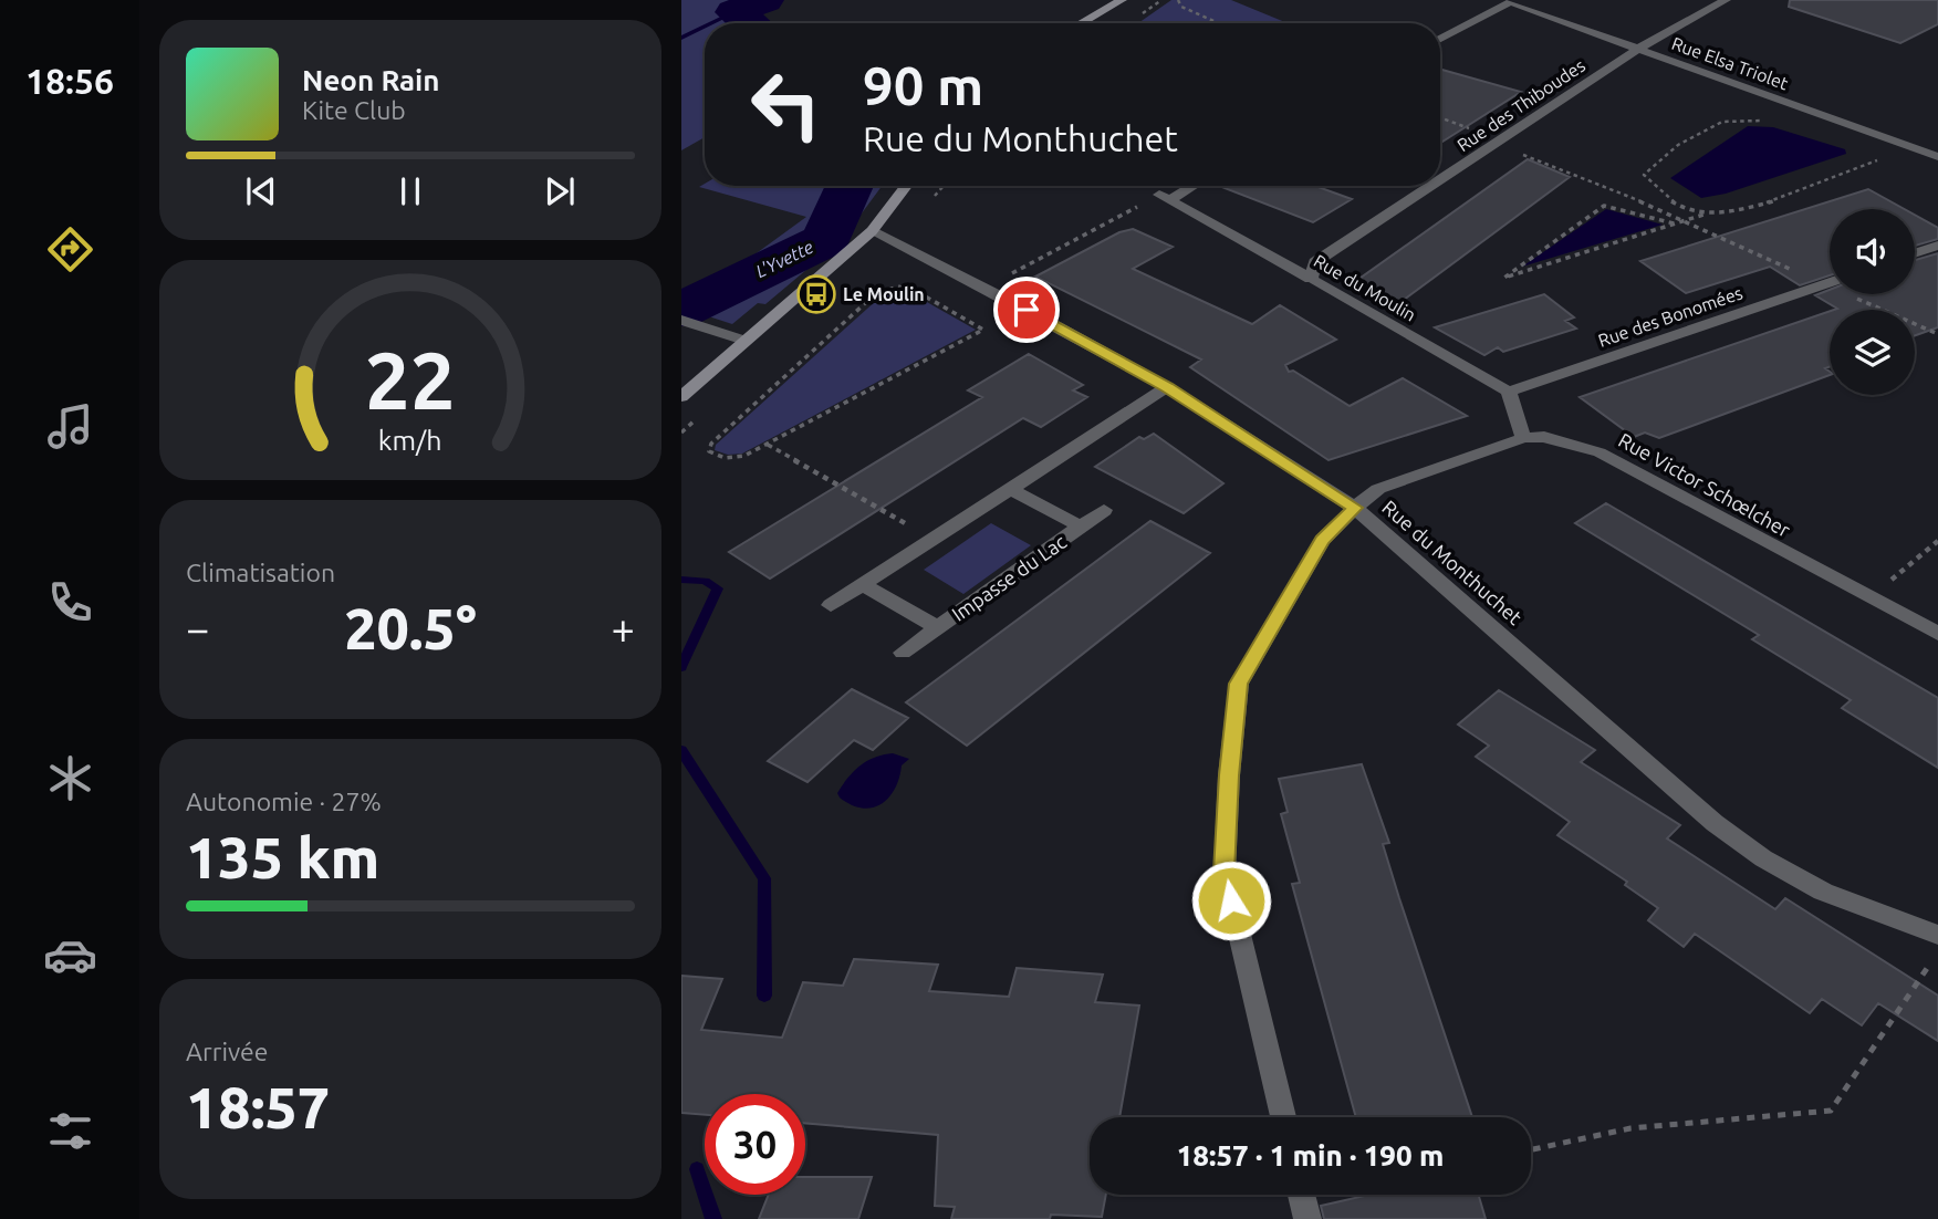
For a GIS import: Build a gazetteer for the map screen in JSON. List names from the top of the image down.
{
  "streets": {
    "street": [
      "Rue Elsa Triolet",
      "Rue des Thiboudes",
      "Rue du Moulin",
      "Rue des Bonomées",
      "Rue Victor Schœlcher",
      "Rue du Monthuchet",
      "Impasse du Lac"
    ]
  },
  "crossings": [
    ["Rue Elsa Triolet", "Rue des Thiboudes"],
    ["Rue des Thiboudes", "Rue du Moulin"],
    ["Rue du Moulin", "Rue des Bonomées"],
    ["Rue Victor Schœlcher", "Rue du Monthuchet"]
  ],
  "water": ["L'Yvette"],
  "places": {
    "bus stop": ["Le Moulin"]
  },
  "page": {
    "tabs": "18:56",
    "turn": ["90 m", "Rue du Monthuchet"],
    "song": ["Neon Rain", "Kite Club"],
    "tile": [
      "Climatisation",
      ["Autonomie · 27%", "135 km"],
      ["Arrivée", "18:57"]
    ],
    "heat": ["−", "20.5°", "+"],
    "limit": "30",
    "trip": "18:57 · 1 min · 190 m",
    "gauge": ["22", "km/h"]
  }
}
